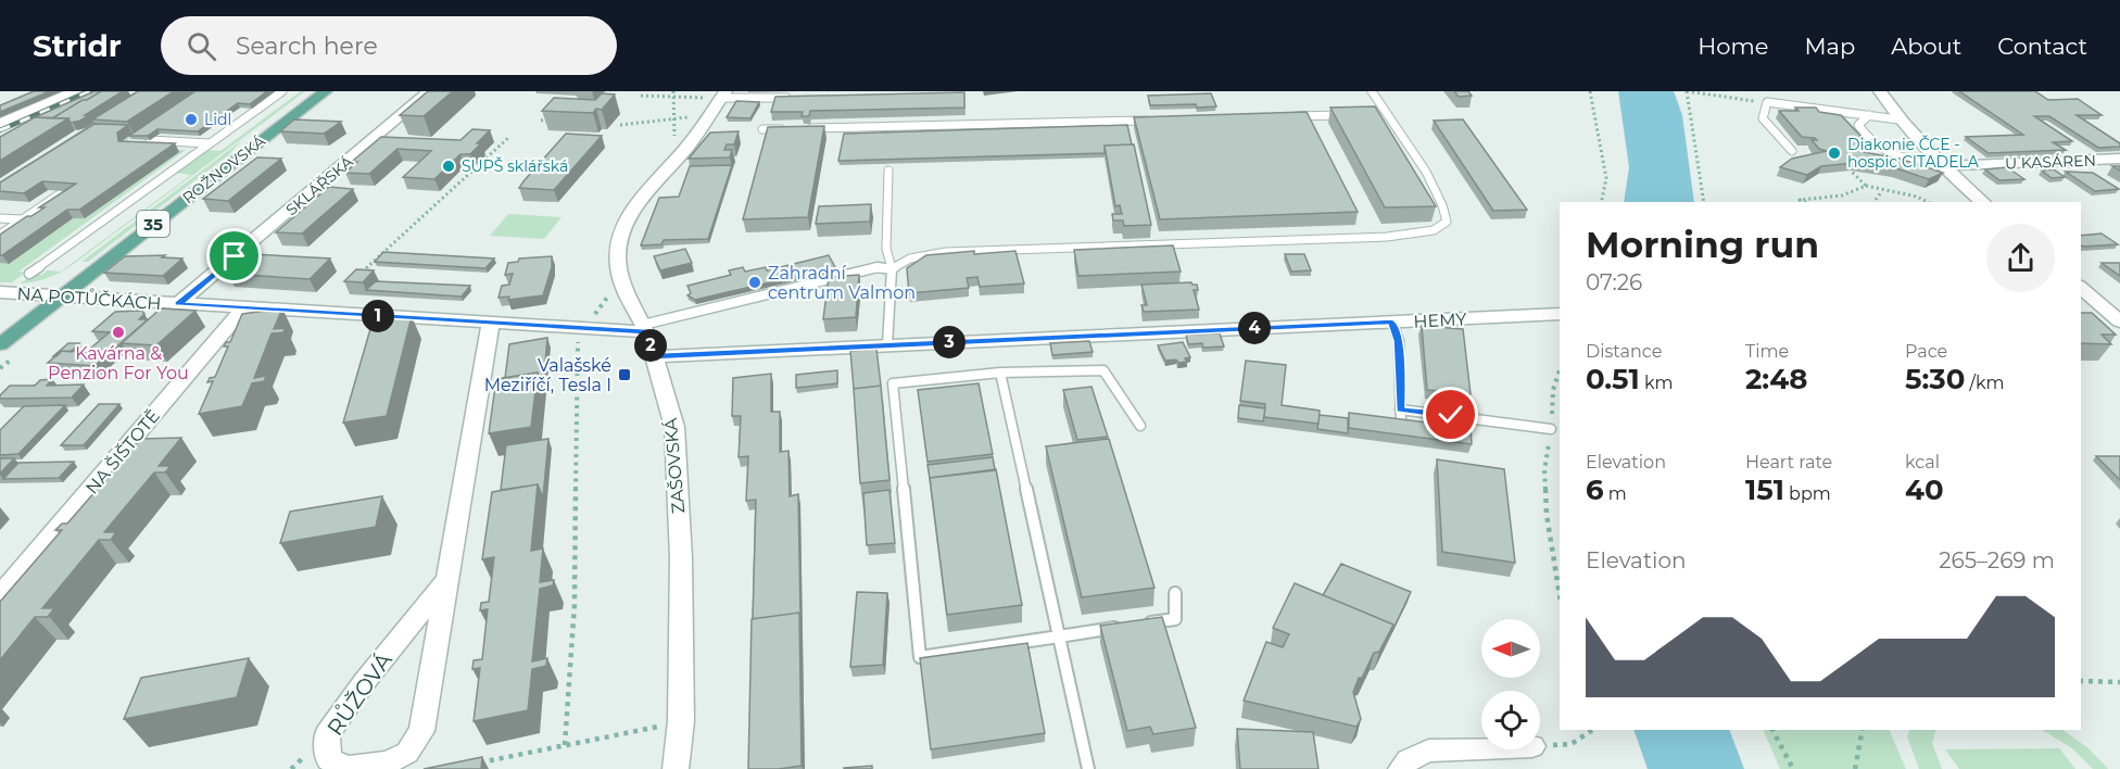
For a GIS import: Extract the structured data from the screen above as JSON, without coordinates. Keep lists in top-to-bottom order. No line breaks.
{"streets":{"main road":["ROŽNOVSKÁ","35"],"street":["U KASÁREN","SKLÁŘSKÁ","NA POTŮČKÁCH","HEMY","NA ŠIŠTOTĚ","ZAŠOVSKÁ","RŮŽOVÁ"]},"crossings":[["ROŽNOVSKÁ","NA POTŮČKÁCH"],["SKLÁŘSKÁ","NA POTŮČKÁCH"],["NA POTŮČKÁCH","NA ŠIŠTOTĚ"],["NA POTŮČKÁCH","ZAŠOVSKÁ"],["NA POTŮČKÁCH","RŮŽOVÁ"],["HEMY","ZAŠOVSKÁ"]],"places":{"other":["Lidl","Diakonie ČCE - hospic CITADELA","SUPŠ sklářská","Zahradní centrum Valmon","Kavárna & Penzion For You"],"transit":["Valašské Meziříčí, Tesla I"]},"north":"left","page":{"header":"Stridr","search":"Search here","nav":["Home","Map","About","Contact"],"heading":["Morning run","07:26"],"pins":["1","4","3","2"],"stats":[["Distance","0.51 km"],["Time","2:48"],["Pace","5:30 /km"],["Elevation","6 m"],["Heart rate","151 bpm"],["kcal","40"]],"chart":["Elevation","265–269 m"]}}
